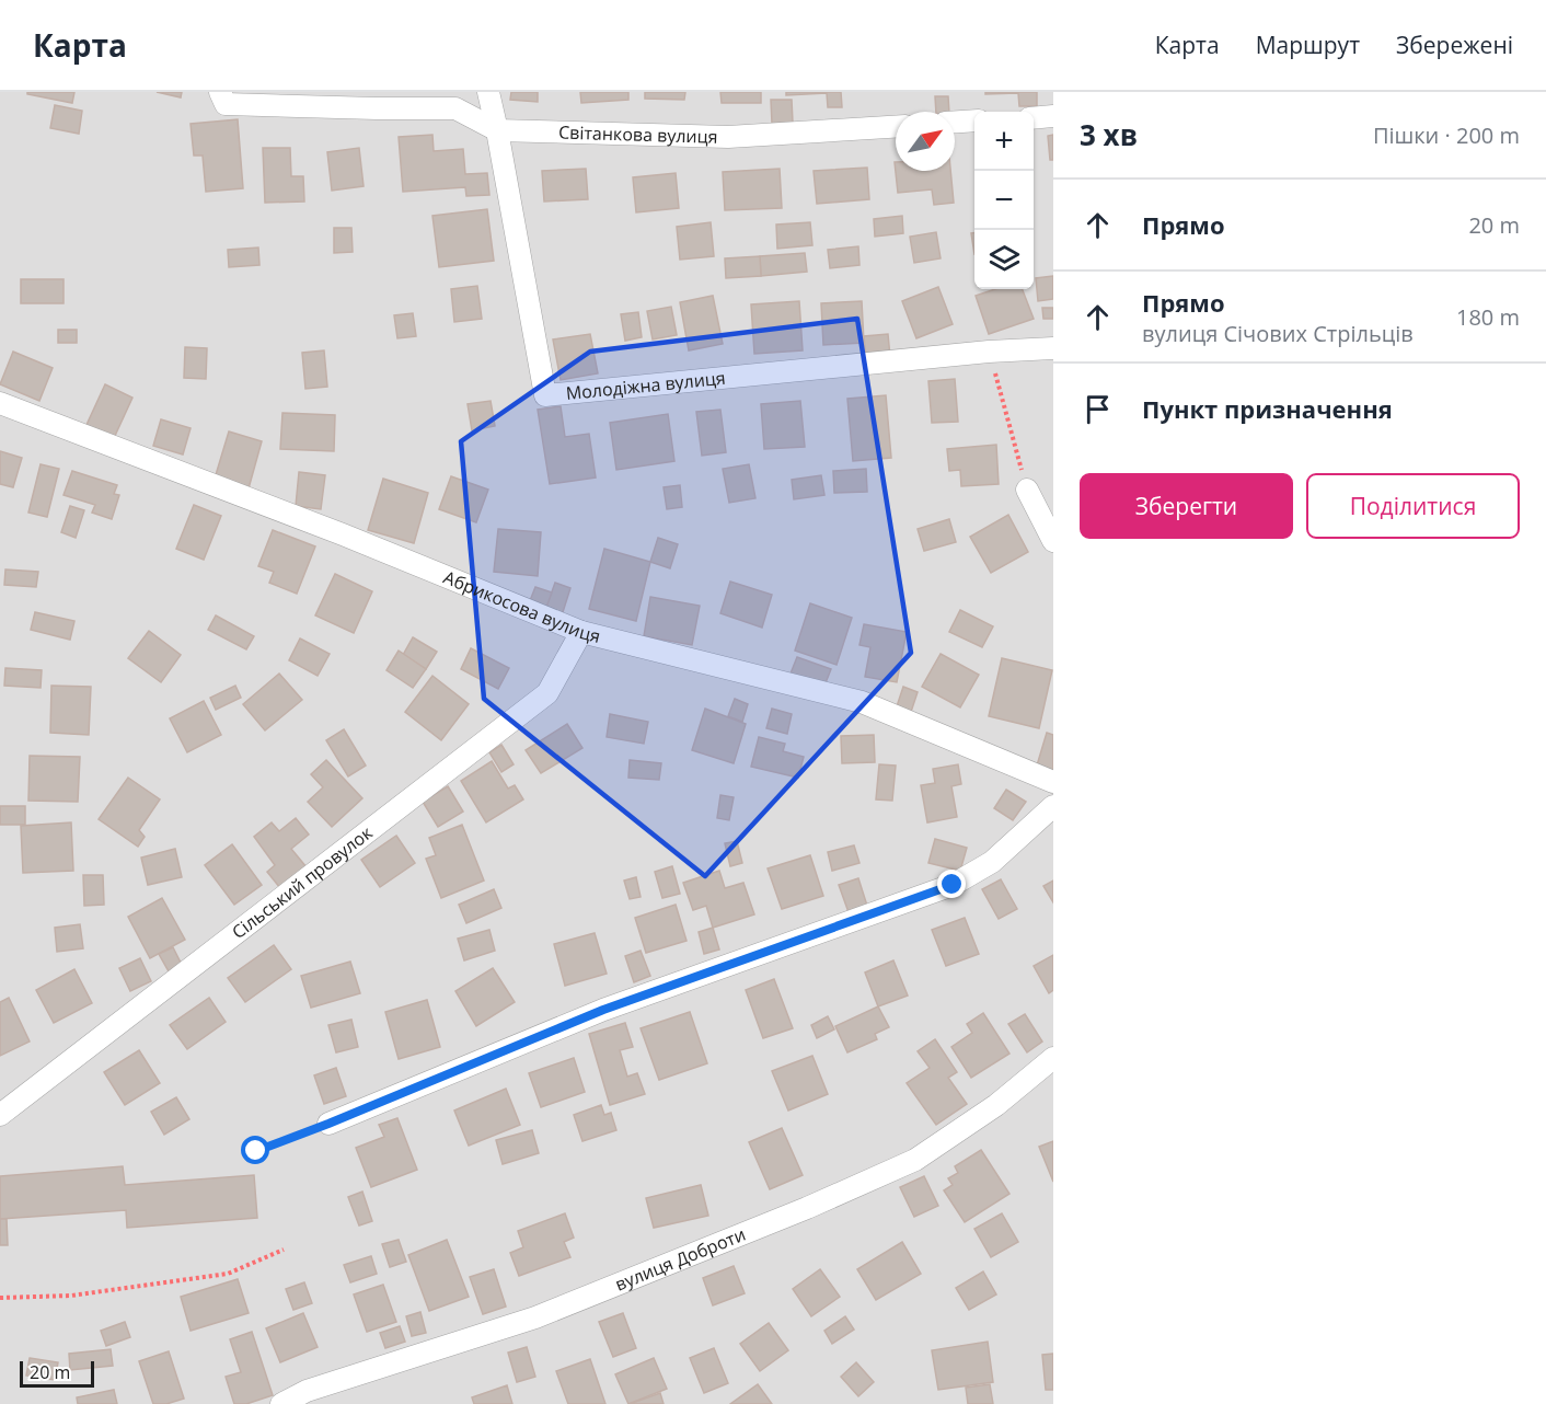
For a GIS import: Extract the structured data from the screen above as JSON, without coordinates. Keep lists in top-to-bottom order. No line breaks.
{"streets":{"street":["Світанкова вулиця","Молодіжна вулиця","Абрикосова вулиця","Сільський провулок","вулиця Доброти"]},"crossings":[["Світанкова вулиця","Молодіжна вулиця"],["Абрикосова вулиця","Сільський провулок"]],"scale_bar":"20 m","north":"top right","page":{"header":"Карта","nav":["Карта","Маршрут","Збережені"],"heading":["3 хв","Пішки · 200 m"],"map_buttons":["+","−"],"list":[["Прямо","20 m"],["Прямо","вулиця Січових Стрільців","180 m"],"Пункт призначення"],"buttons":["Зберегти","Поділитися"],"scale":"20 m"}}
